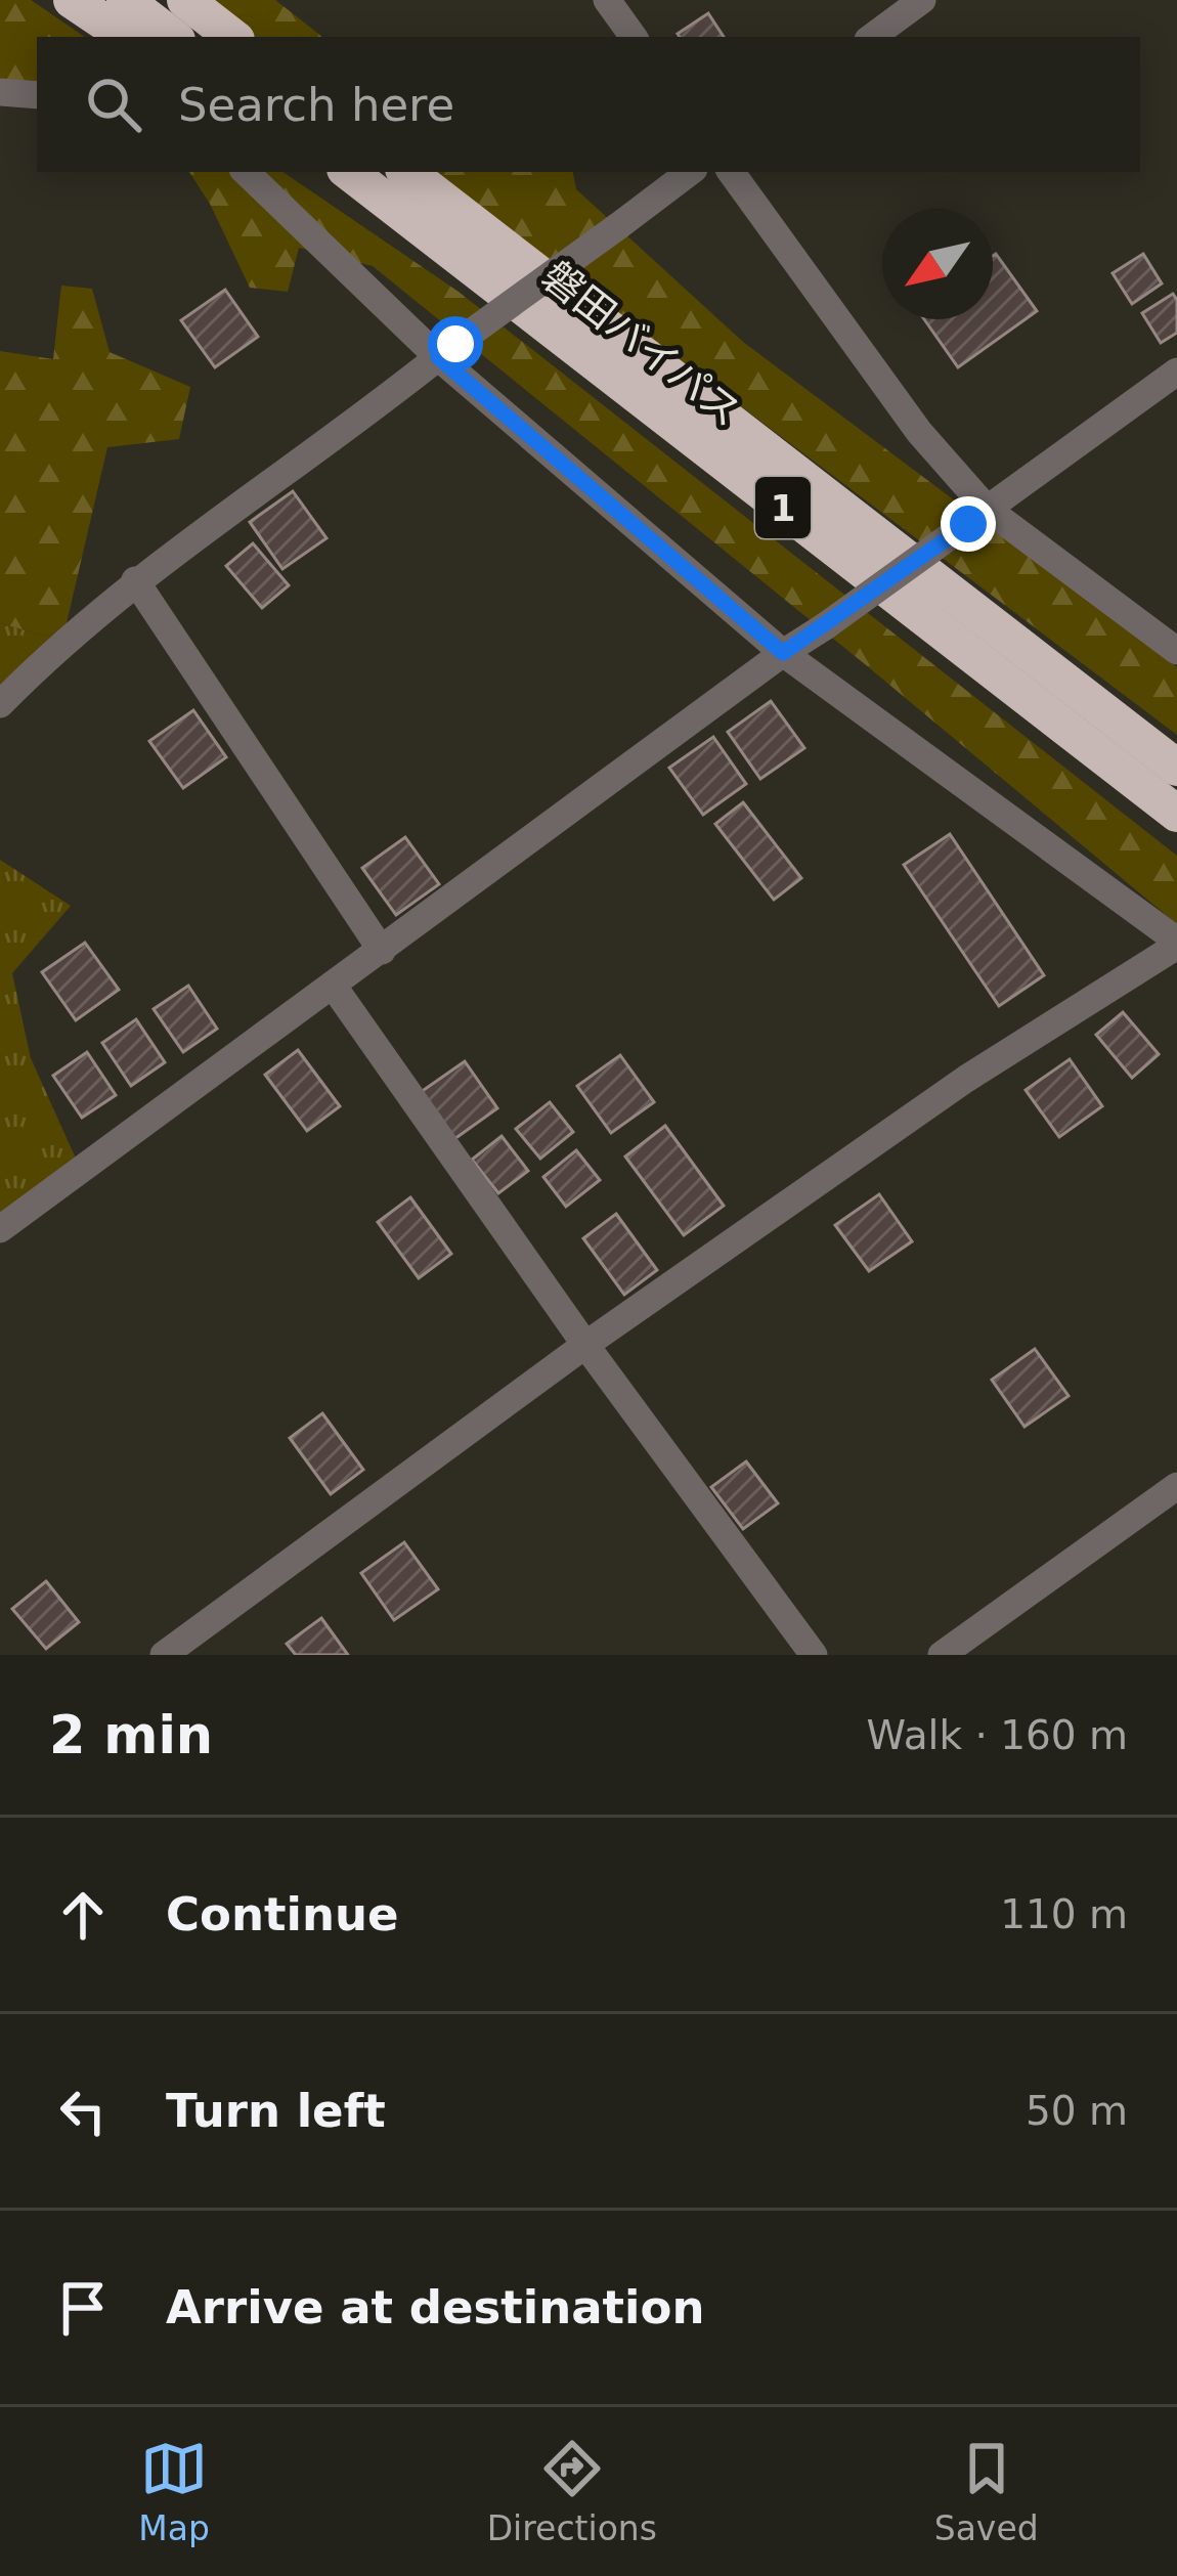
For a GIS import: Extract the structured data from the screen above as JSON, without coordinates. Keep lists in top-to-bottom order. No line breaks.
{"streets":{"highway":["磐田バイパス","1"]},"crossings":[["磐田バイパス","1"]],"north":"bottom left","page":{"search":"Search here","heading":["2 min","Walk · 160 m"],"list":[["Continue","110 m"],["Turn left","50 m"],"Arrive at destination"],"nav":["Map","Directions","Saved"]}}
